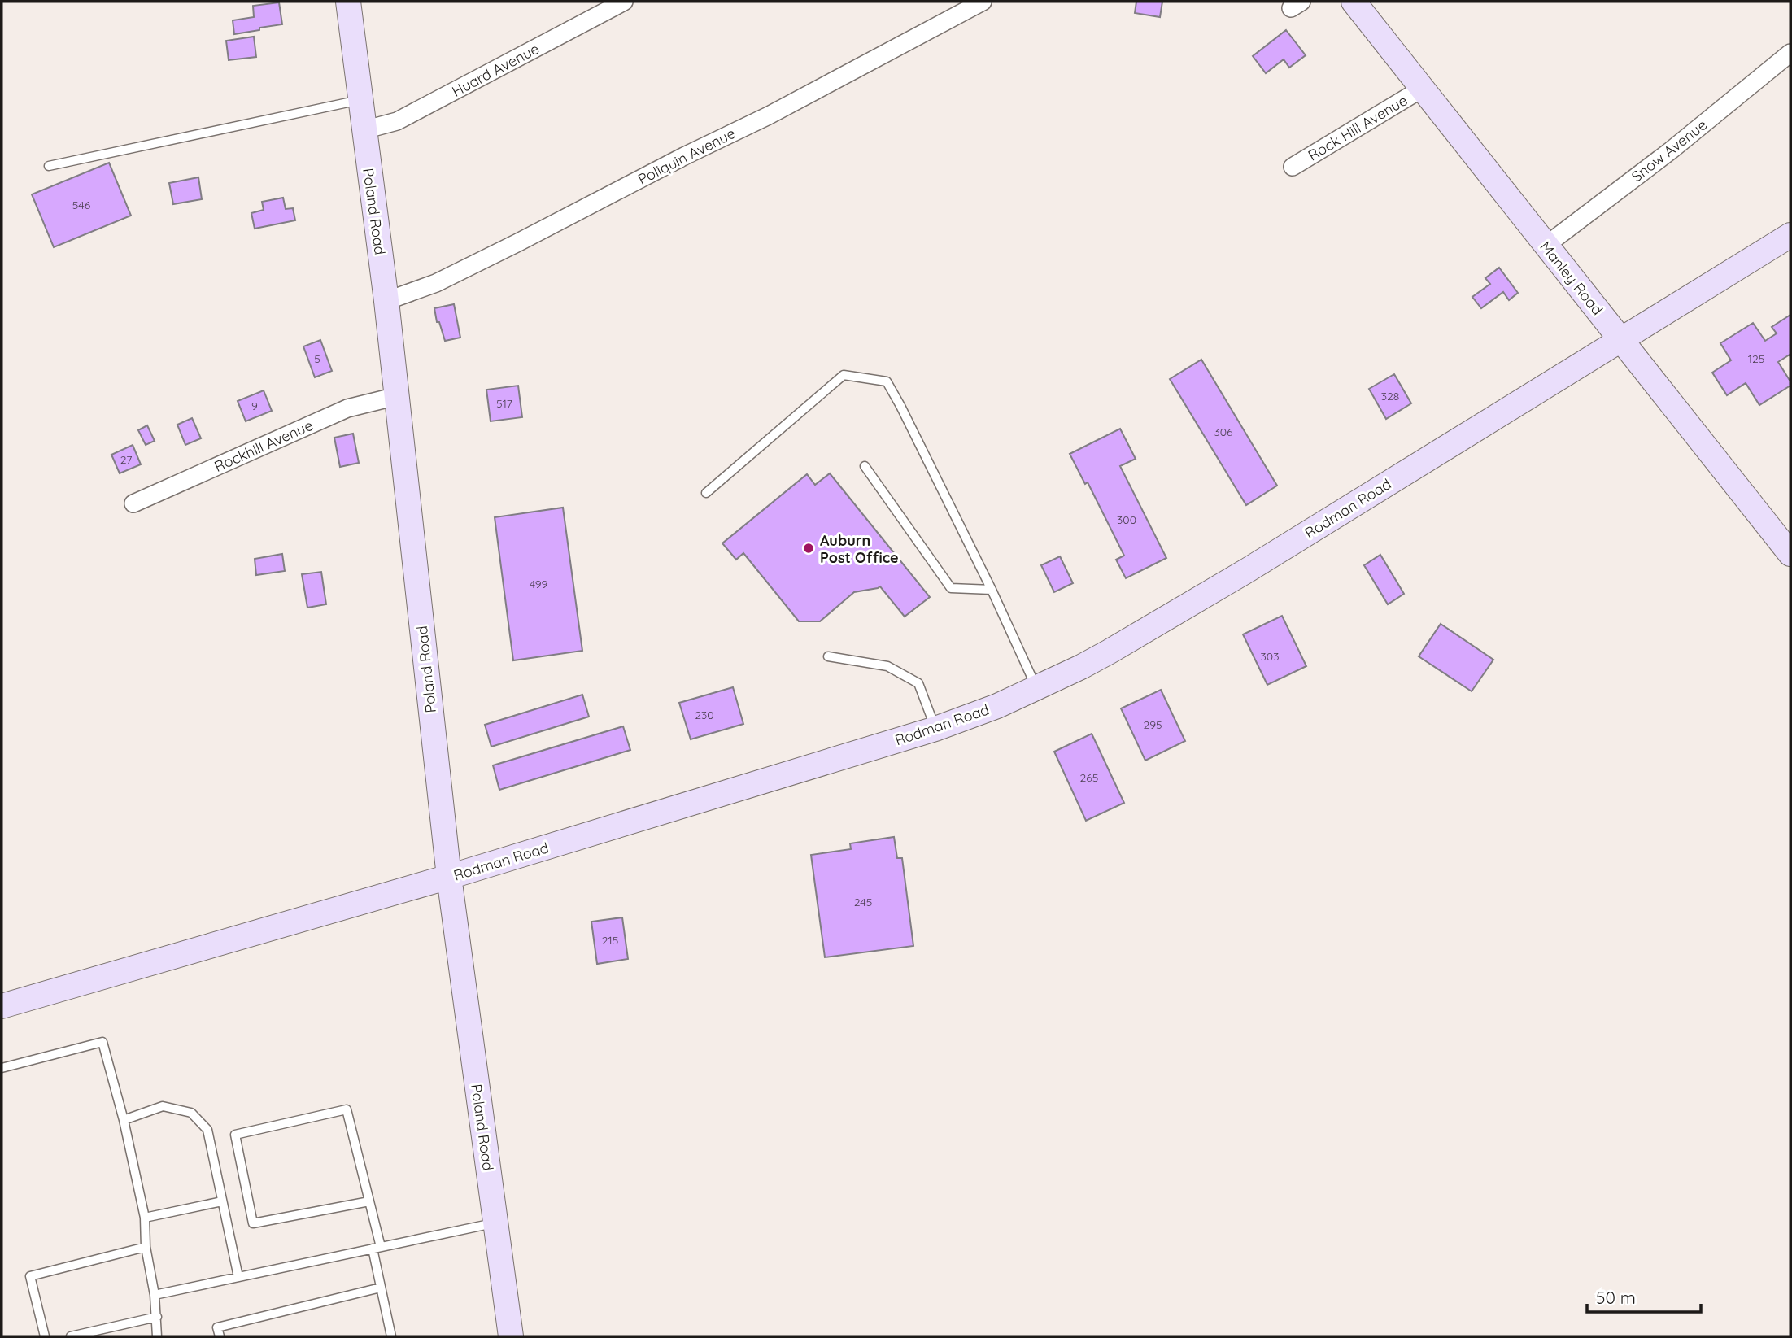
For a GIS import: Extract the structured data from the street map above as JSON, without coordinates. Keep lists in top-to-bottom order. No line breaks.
{"streets":{"street":["Huard Avenue","Rock Hill Avenue","Snow Avenue","Poliquin Avenue","Poland Road","Manley Road","Rockhill Avenue","Rodman Road"]},"crossings":[["Huard Avenue","Poland Road"],["Rock Hill Avenue","Manley Road"],["Snow Avenue","Manley Road"],["Poliquin Avenue","Poland Road"],["Poland Road","Rockhill Avenue"],["Poland Road","Rodman Road"],["Manley Road","Rodman Road"]],"places":["Auburn Post Office"],"house_numbers":["546","5","125","328","517","9","306","27","300","499","303","230","295","265","245","215"],"scale_bar":"50 m"}
